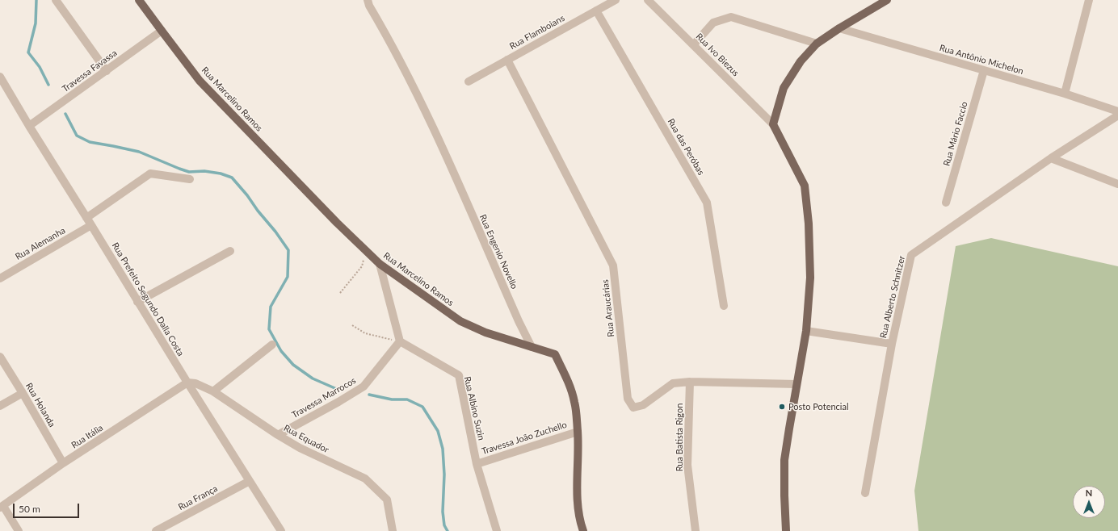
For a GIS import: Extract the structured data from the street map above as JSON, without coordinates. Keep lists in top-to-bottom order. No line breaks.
{"streets":{"main road":["Rua Marcelino Ramos"],"street":["Rua Flamboians","Rua Ivo Biezus","Rua Antônio Michelon","Travessa Favassa","Rua Mário Faccio","Rua das Peróbas","Rua Alemanha","Rua Engenio Novello","Rua Alberto Schnitzer","Rua Prefeito Segundo Dalla Costa","Rua Araucárias","Travessa Marrocos","Rua Holanda","Rua Albino Suzin","Rua Itália","Rua Batista Rigon","Travessa João Zuchello","Rua Equador","Rua França"]},"crossings":[["Rua Flamboians","Rua das Peróbas"],["Rua Flamboians","Rua Araucárias"],["Rua Antônio Michelon","Rua Mário Faccio"],["Travessa Favassa","Rua Marcelino Ramos"],["Travessa Favassa","Rua Prefeito Segundo Dalla Costa"],["Rua Marcelino Ramos","Rua Engenio Novello"],["Rua Marcelino Ramos","Travessa João Zuchello"],["Rua Alemanha","Rua Prefeito Segundo Dalla Costa"],["Rua Prefeito Segundo Dalla Costa","Rua Itália"],["Rua Prefeito Segundo Dalla Costa","Rua Equador"],["Rua Prefeito Segundo Dalla Costa","Rua França"],["Rua Araucárias","Rua Batista Rigon"],["Travessa Marrocos","Rua Albino Suzin"],["Travessa Marrocos","Rua Equador"],["Rua Holanda","Rua Itália"],["Rua Albino Suzin","Travessa João Zuchello"],["Rua Itália","Rua Equador"]],"places":["Posto Potencial"],"scale_bar":"50 m","north":"top"}
